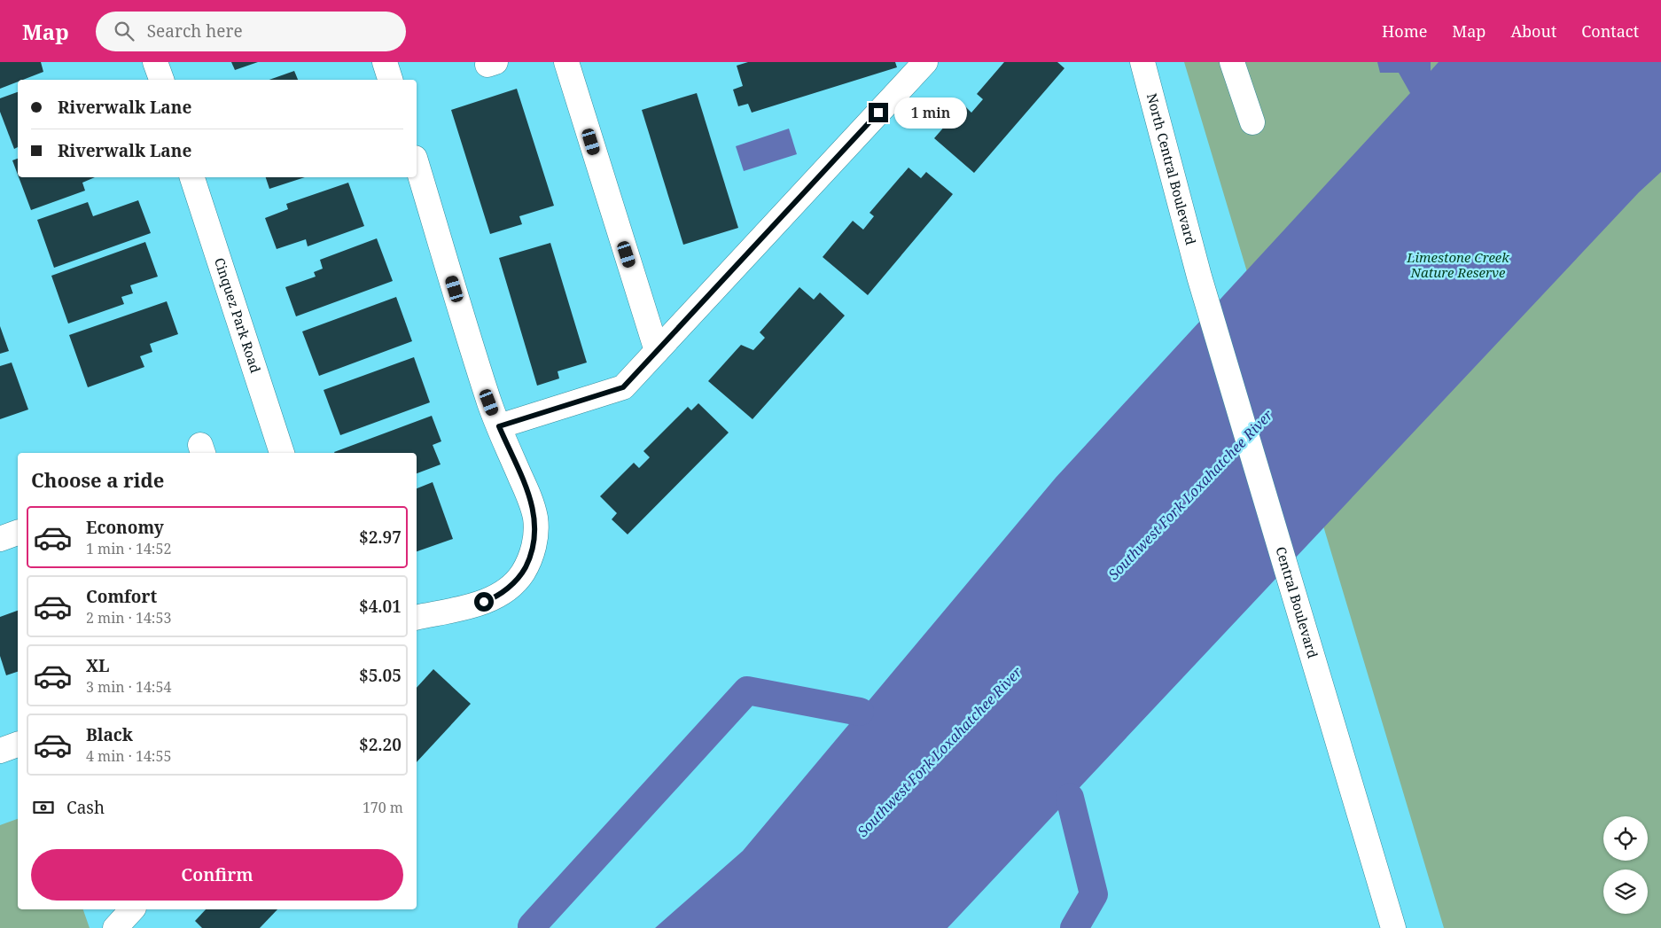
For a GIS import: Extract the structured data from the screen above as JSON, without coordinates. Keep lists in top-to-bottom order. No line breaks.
{"streets":{"street":["North Central Boulevard","Cinquez Park Road","Central Boulevard"]},"crossings":[["North Central Boulevard","Central Boulevard"]],"water":["Southwest Fork Loxahatchee River"],"parks":["Limestone Creek Nature Reserve"],"page":{"header":"Map","search":"Search here","nav":["Home","Map","About","Contact"],"banner":["Riverwalk Lane","Riverwalk Lane"],"bubble":"1 min","heading":"Choose a ride","list":[{"name":"Economy","note":"1 min · 14:52","value":"$2.97"},{"name":"Comfort","note":"2 min · 14:53","value":"$4.01"},{"name":"XL","note":"3 min · 14:54","value":"$5.05"},{"name":"Black","note":"4 min · 14:55","value":"$2.20"}],"pay":["Cash","170 m"],"buttons":"Confirm"}}
